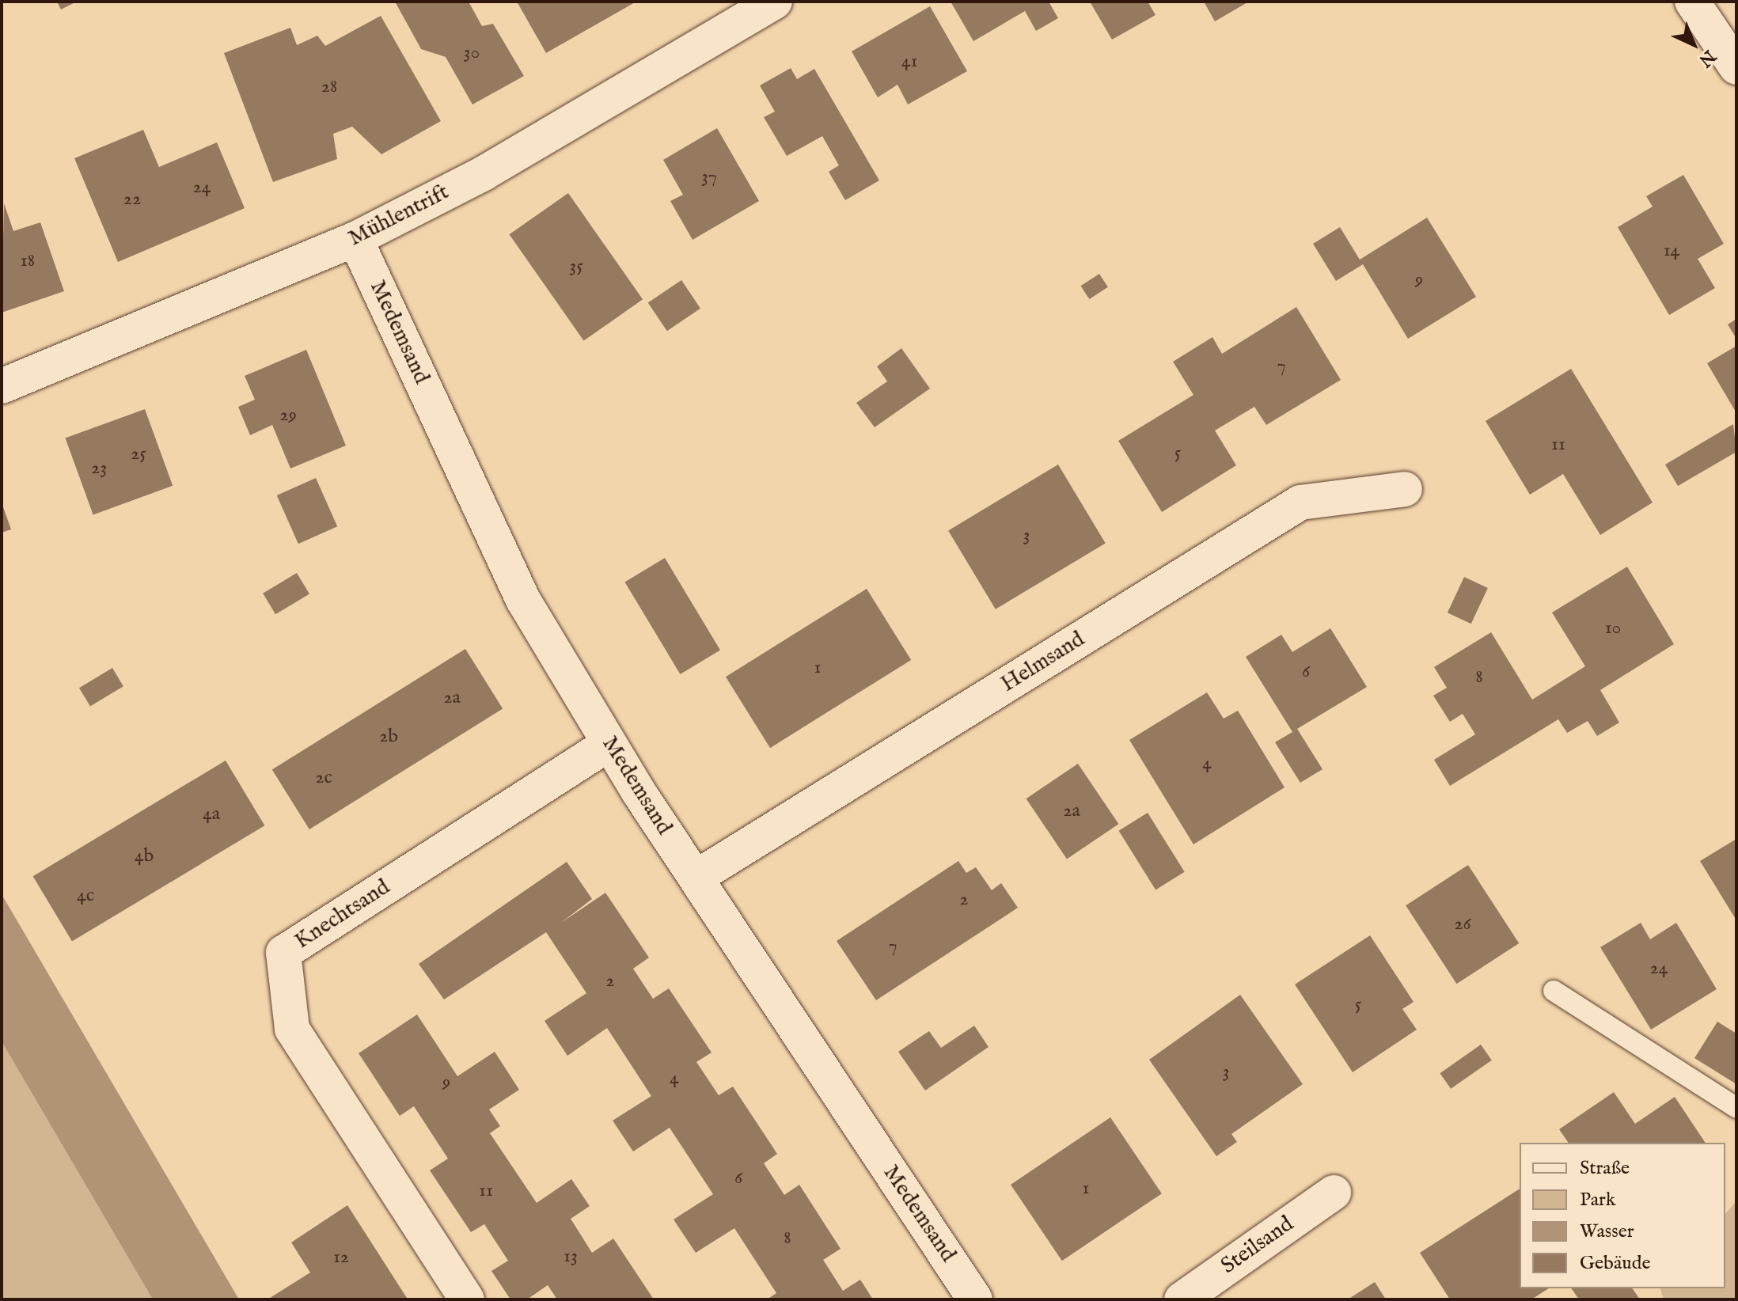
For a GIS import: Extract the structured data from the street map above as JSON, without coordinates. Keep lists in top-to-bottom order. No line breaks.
{"streets":{"street":["Mühlentrift","Medemsand","Helmsand","Knechtsand","Steilsand"]},"crossings":[["Mühlentrift","Medemsand"],["Medemsand","Helmsand"],["Medemsand","Knechtsand"]],"house_numbers":["30","41","28","37","24","22","14","18","35","9","7","29","11","5","25","23","3","10","1","6","8","2a","2b","4","2c","2a","4a","4b","4c","2","26","7","24","2","5","3","4","9","6","1","11","8","13","12"],"legend":["Straße","Park","Wasser","Gebäude"],"north":"bottom right"}
